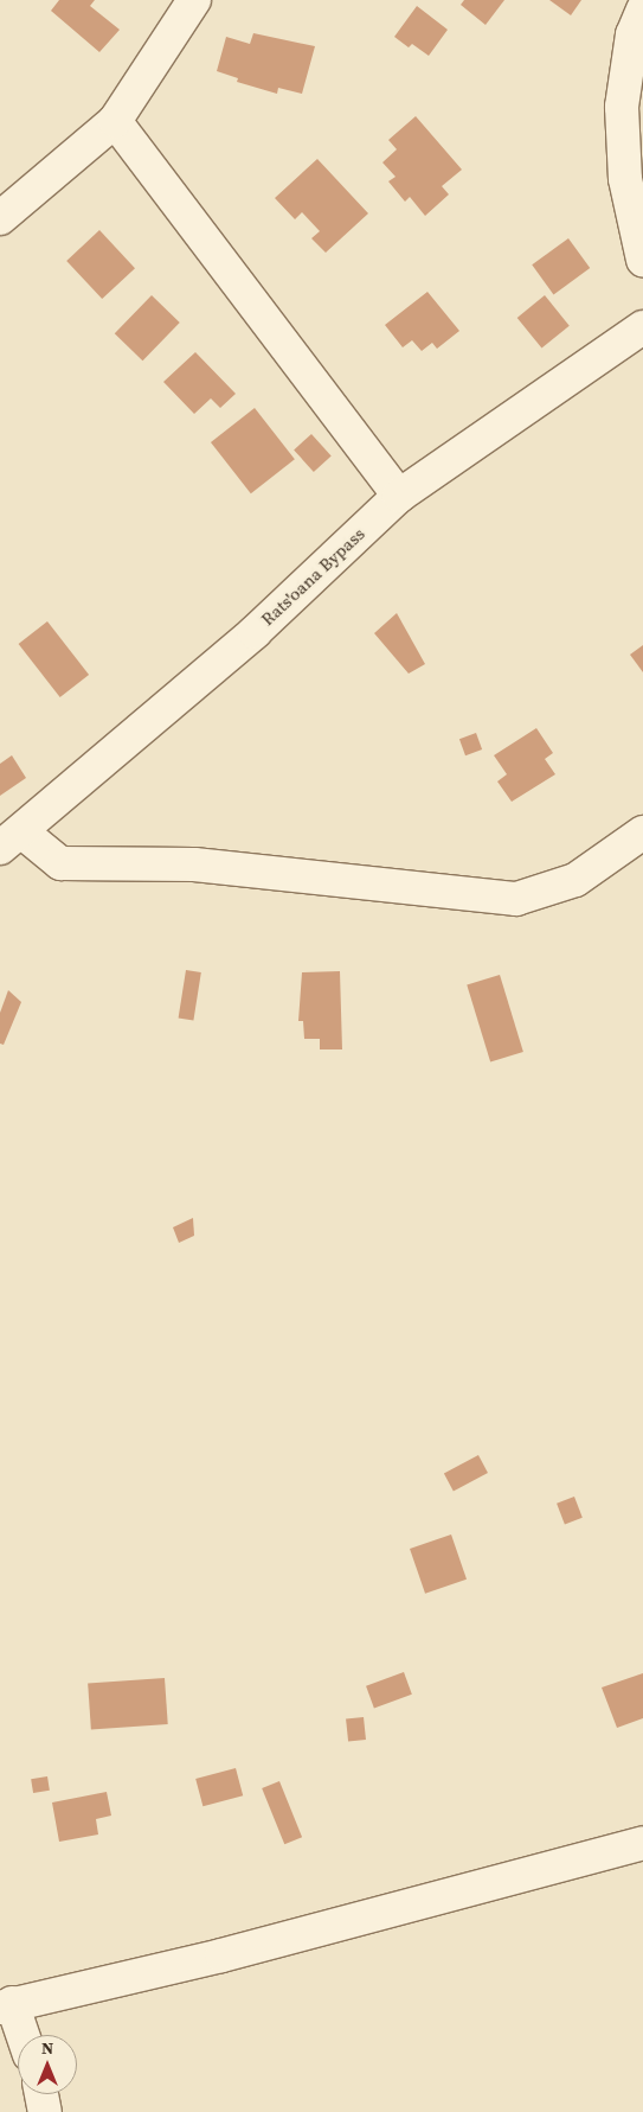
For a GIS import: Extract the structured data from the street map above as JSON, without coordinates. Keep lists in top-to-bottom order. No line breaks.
{"streets":{"street":["Rats'oana Bypass"]},"north":"top"}
